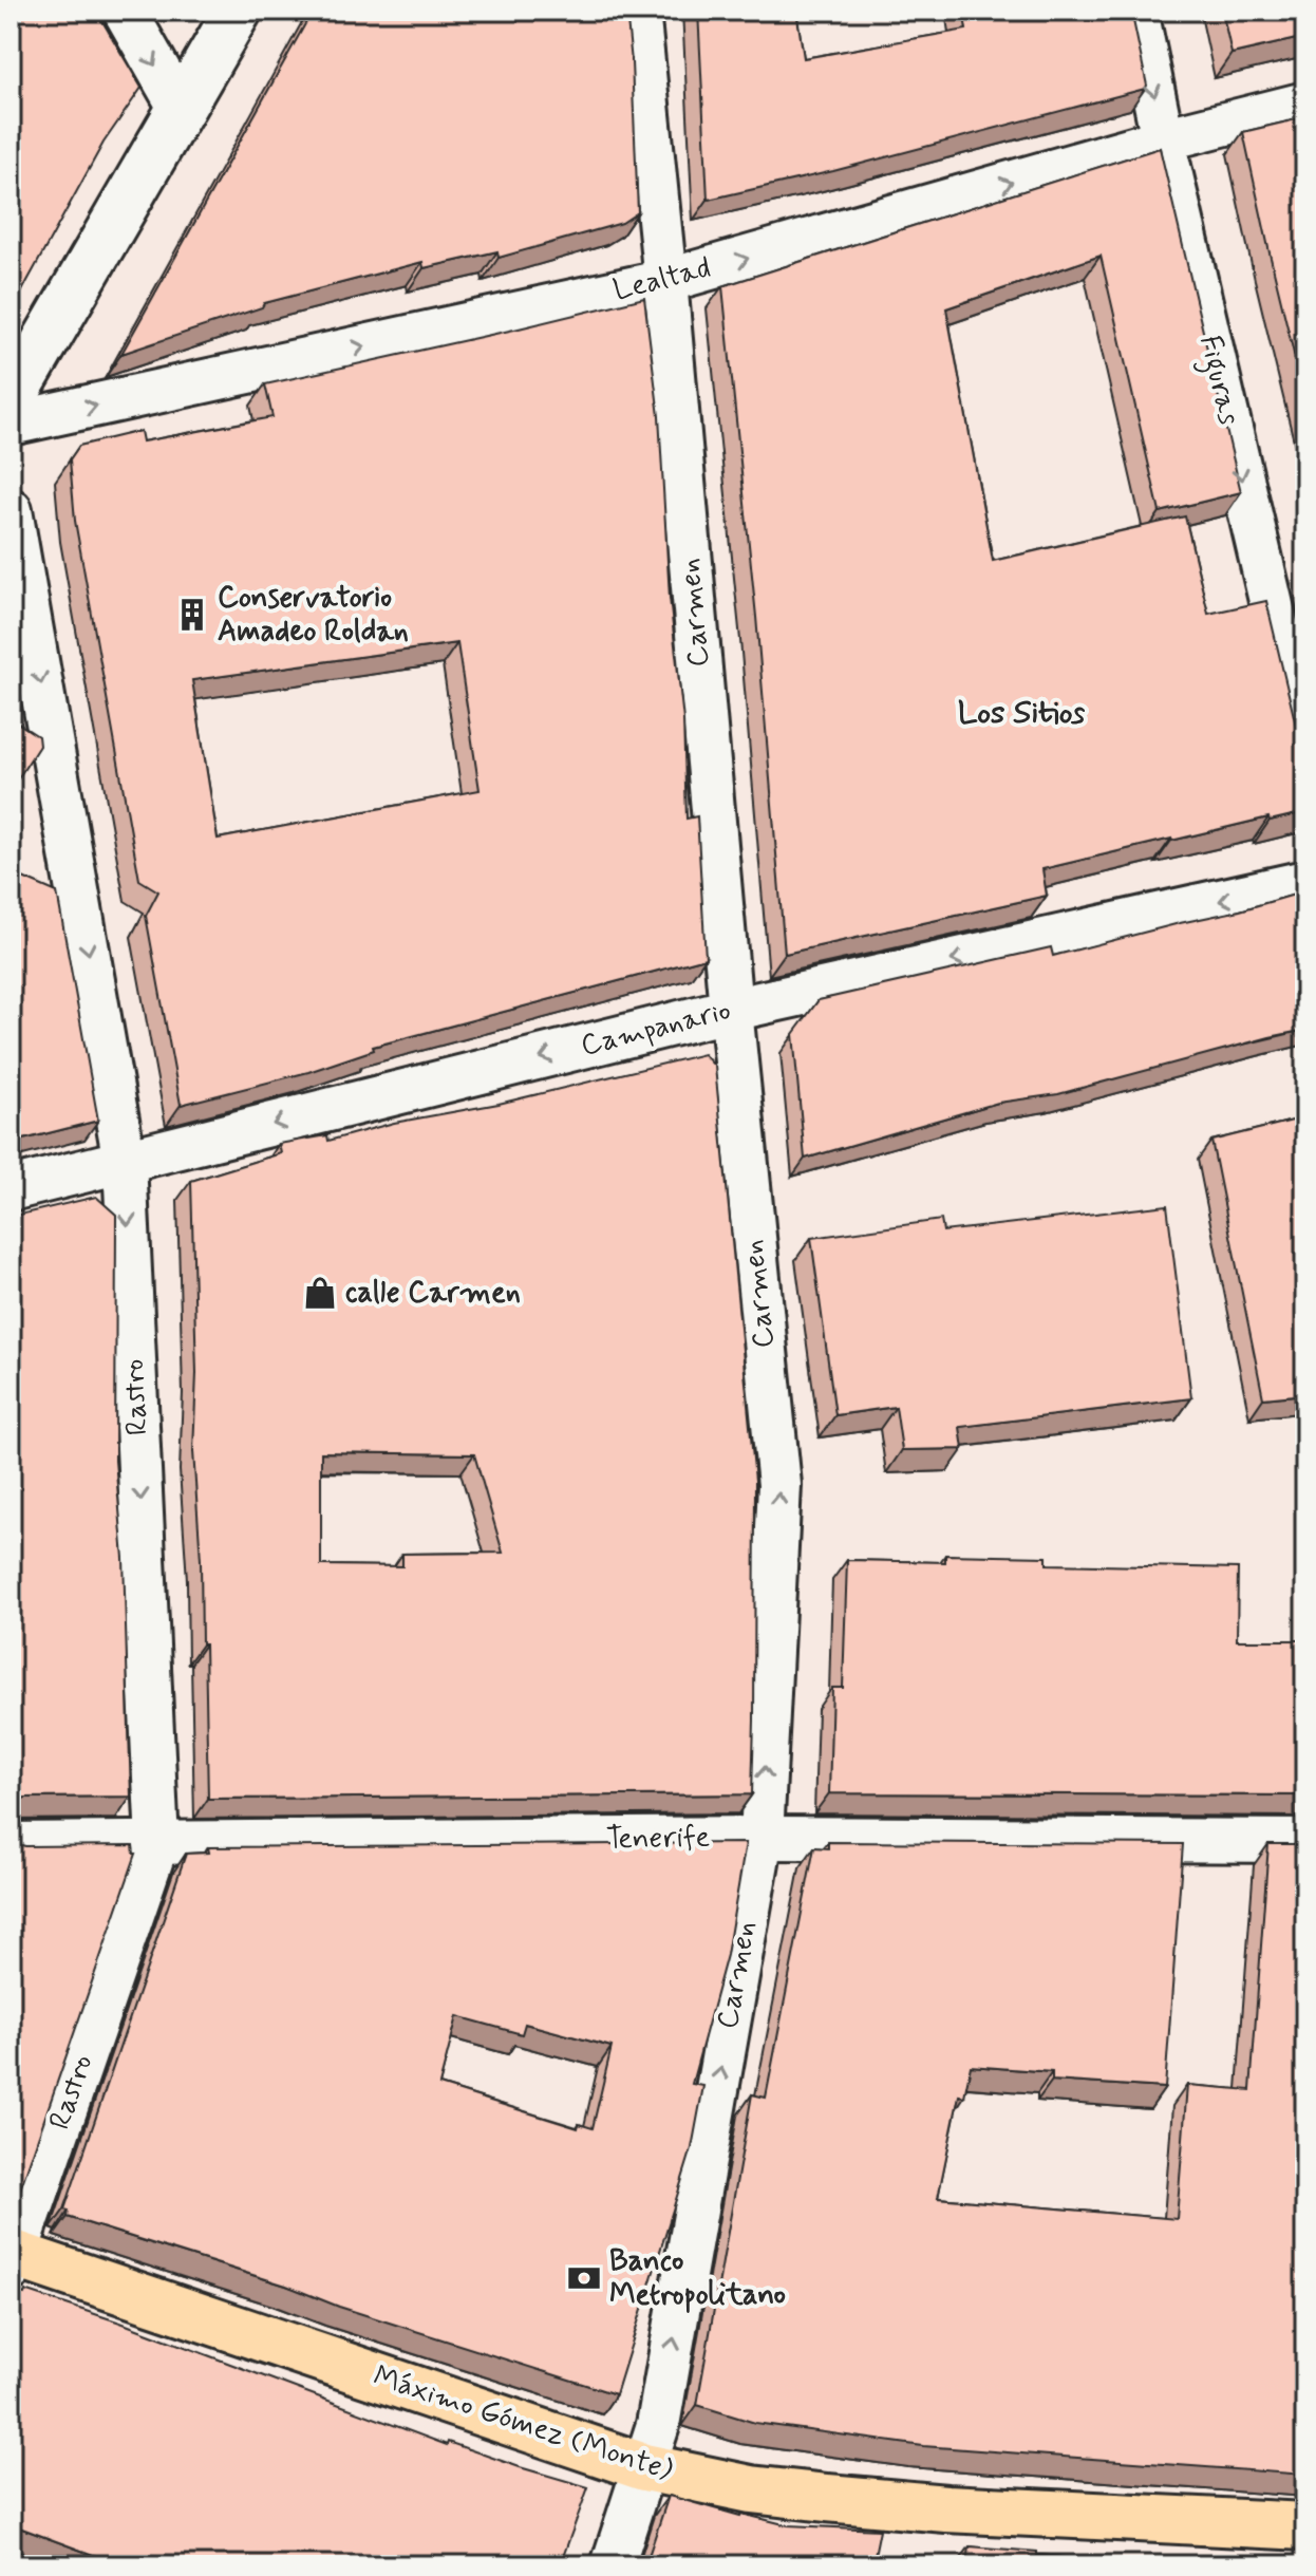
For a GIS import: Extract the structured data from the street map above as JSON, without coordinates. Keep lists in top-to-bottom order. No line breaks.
{"streets":{"main road":["Máximo Gómez (Monte)"],"street":["Lealtad","Figuras","Carmen","Campanario","Rastro","Tenerife"]},"crossings":[["Lealtad","Figuras"],["Lealtad","Carmen"],["Carmen","Campanario"],["Carmen","Tenerife"],["Carmen","Máximo Gómez (Monte)"],["Campanario","Rastro"],["Rastro","Tenerife"],["Rastro","Máximo Gómez (Monte)"]],"one_way":["Lealtad","Figuras","Carmen","Campanario","Rastro"],"districts":["Los Sitios"],"places":{"building":["Conservatorio Amadeo Roldan"],"shop":["calle Carmen"],"bank":["Banco Metropolitano"]}}
